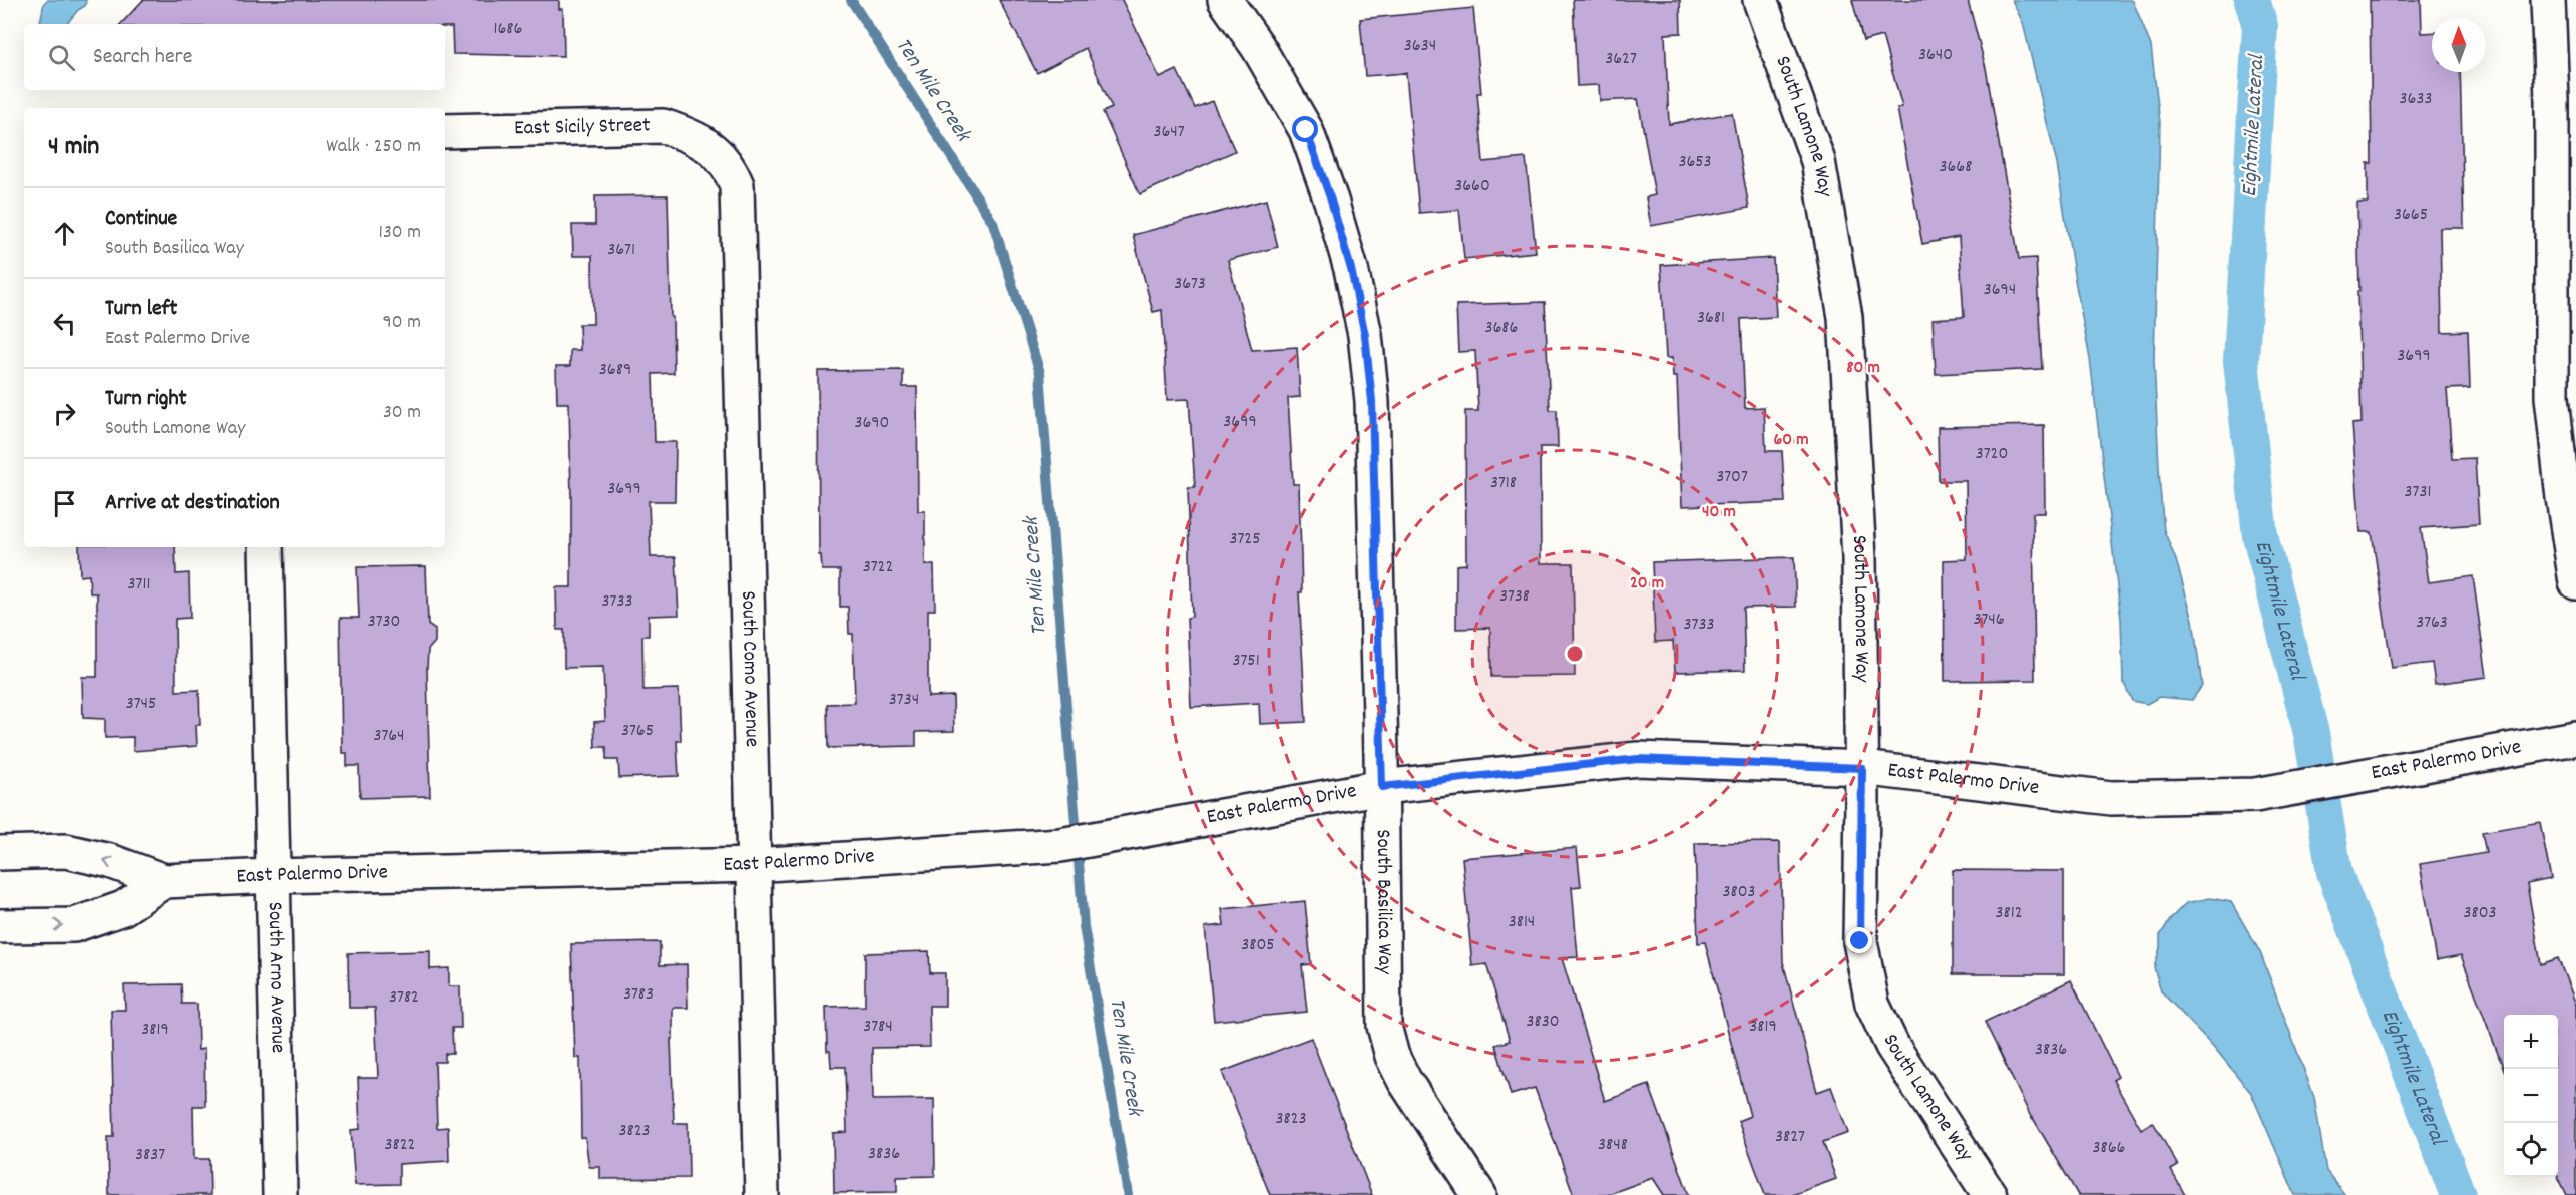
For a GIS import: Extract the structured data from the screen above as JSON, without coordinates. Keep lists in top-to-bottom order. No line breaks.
{"streets":{"street":["East Sicily Street","South Lamone Way","South Como Avenue","East Palermo Drive","South Basilica Way","South Arno Avenue"]},"crossings":[["East Sicily Street","South Como Avenue"],["South Lamone Way","East Palermo Drive"],["South Como Avenue","East Palermo Drive"],["East Palermo Drive","South Basilica Way"],["East Palermo Drive","South Arno Avenue"]],"water":["Ten Mile Creek","Eightmile Lateral"],"house_numbers":["1686","3634","3640","3627","3633","3647","3653","3668","3660","3665","3671","3673","3694","3681","3686","3699","3689","3699","3690","3720","3707","3718","3699","3731","3725","3722","3711","3738","3733","3746","3730","3763","3733","3751","3734","3745","3765","3764","3803","3812","3803","3814","3805","3783","3782","3830","3784","3819","3819","3836","3823","3823","3827","3822","3848","3866","3836","3837"],"north":"top","page":{"search":"Search here","heading":["4 min","Walk · 250 m"],"list":[["Continue","South Basilica Way","130 m"],["Turn left","East Palermo Drive","90 m"],["Turn right","South Lamone Way","30 m"],"Arrive at destination"],"map_buttons":["+","−"]},"rings":["80 m","60 m","40 m","20 m"]}
